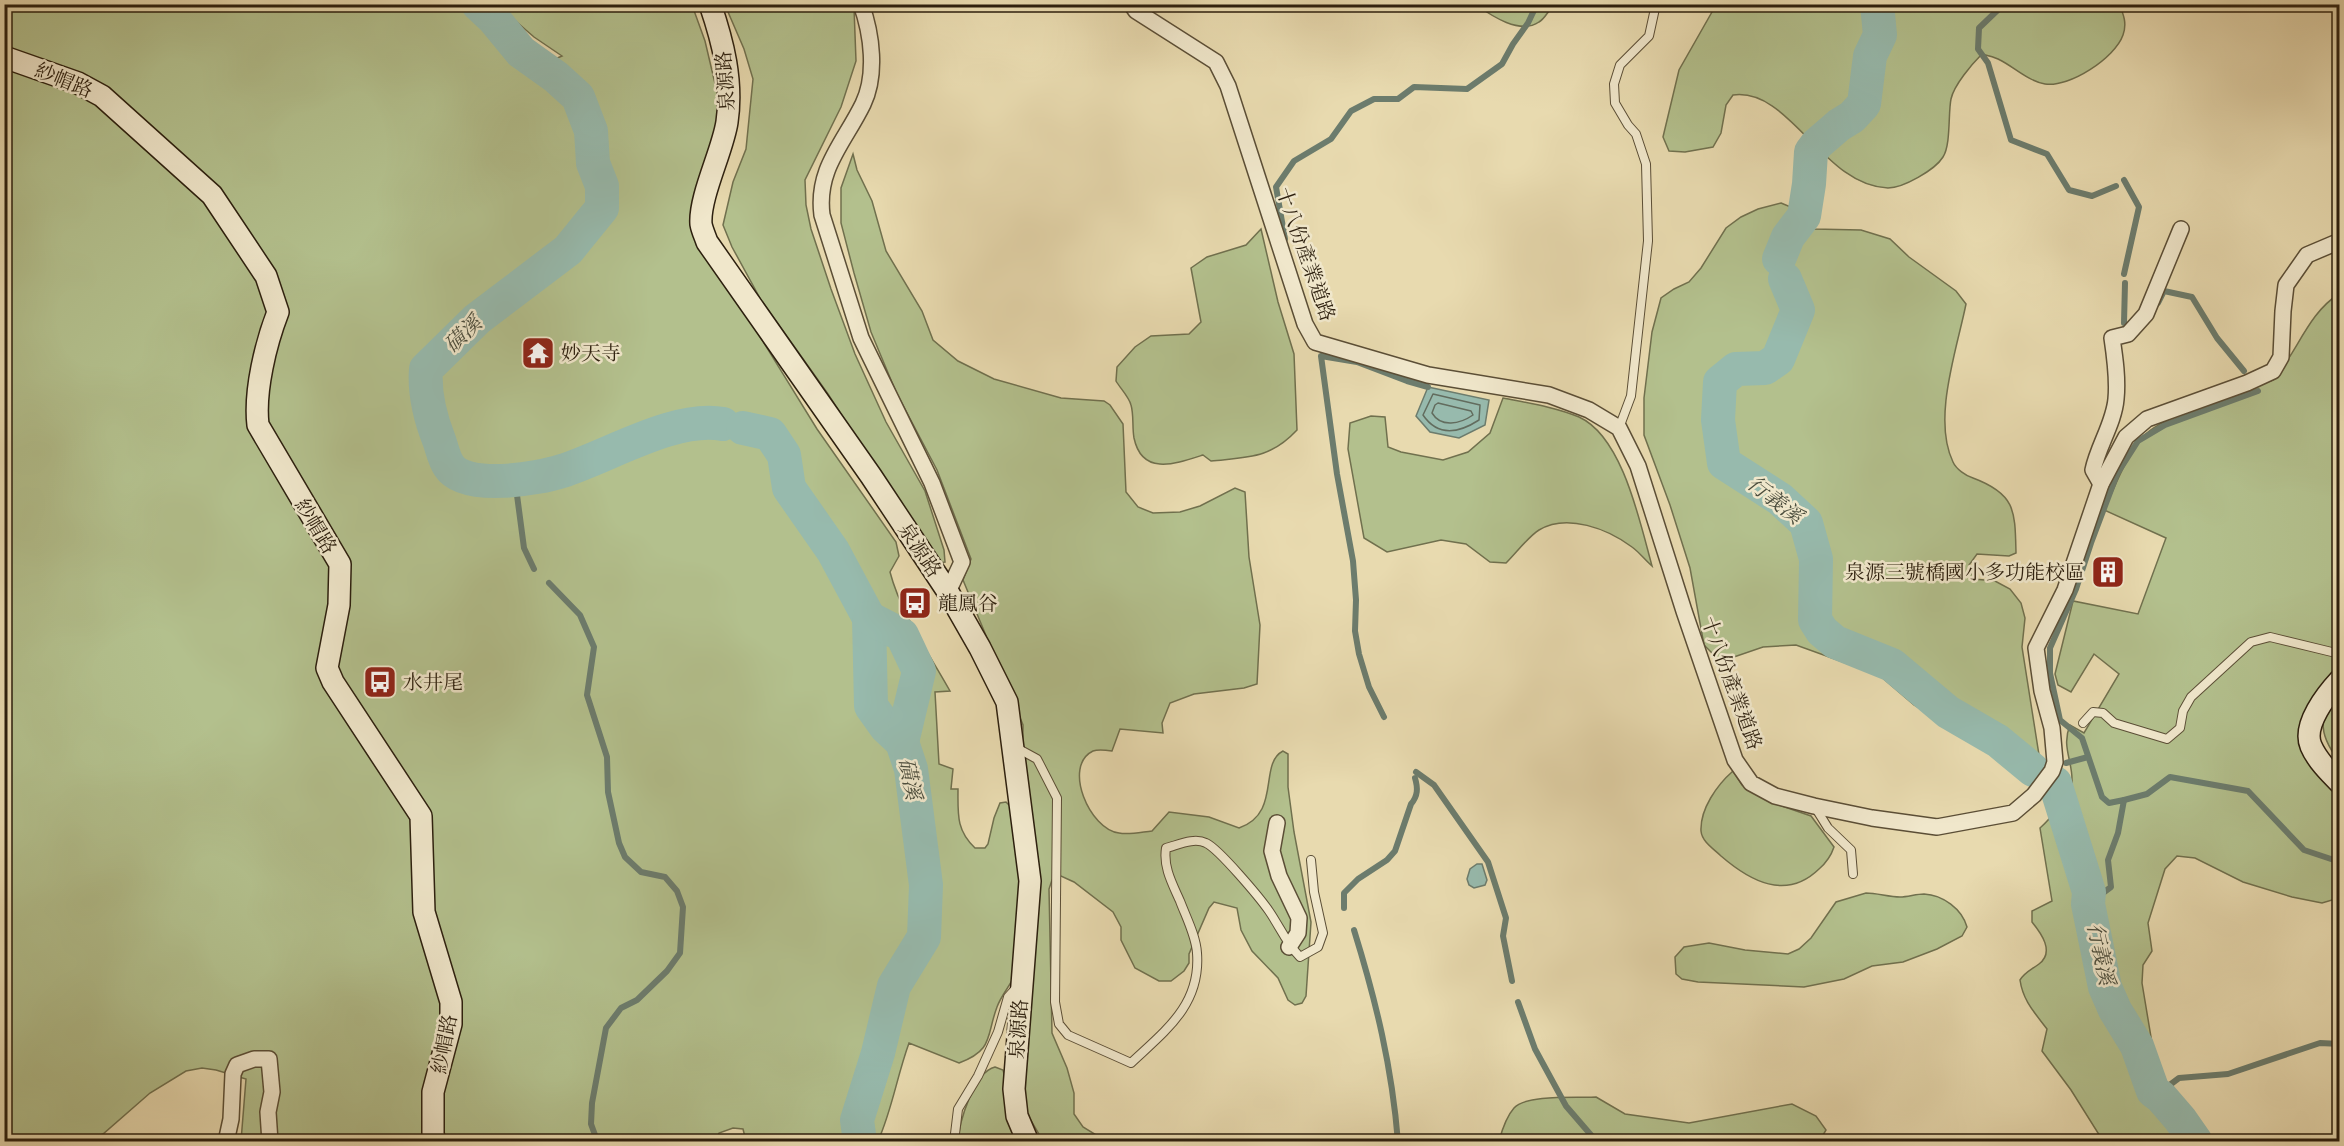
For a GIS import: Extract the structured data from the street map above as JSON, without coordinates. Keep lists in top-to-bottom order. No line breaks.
{"streets":{"street":["紗帽路","泉源路","十八份產業道路"]},"water":["磺溪","行義溪"],"places":{"temple":["妙天寺"],"building":["泉源三號橋國小多功能校區"],"bus stop":["龍鳳谷","水井尾"]}}
